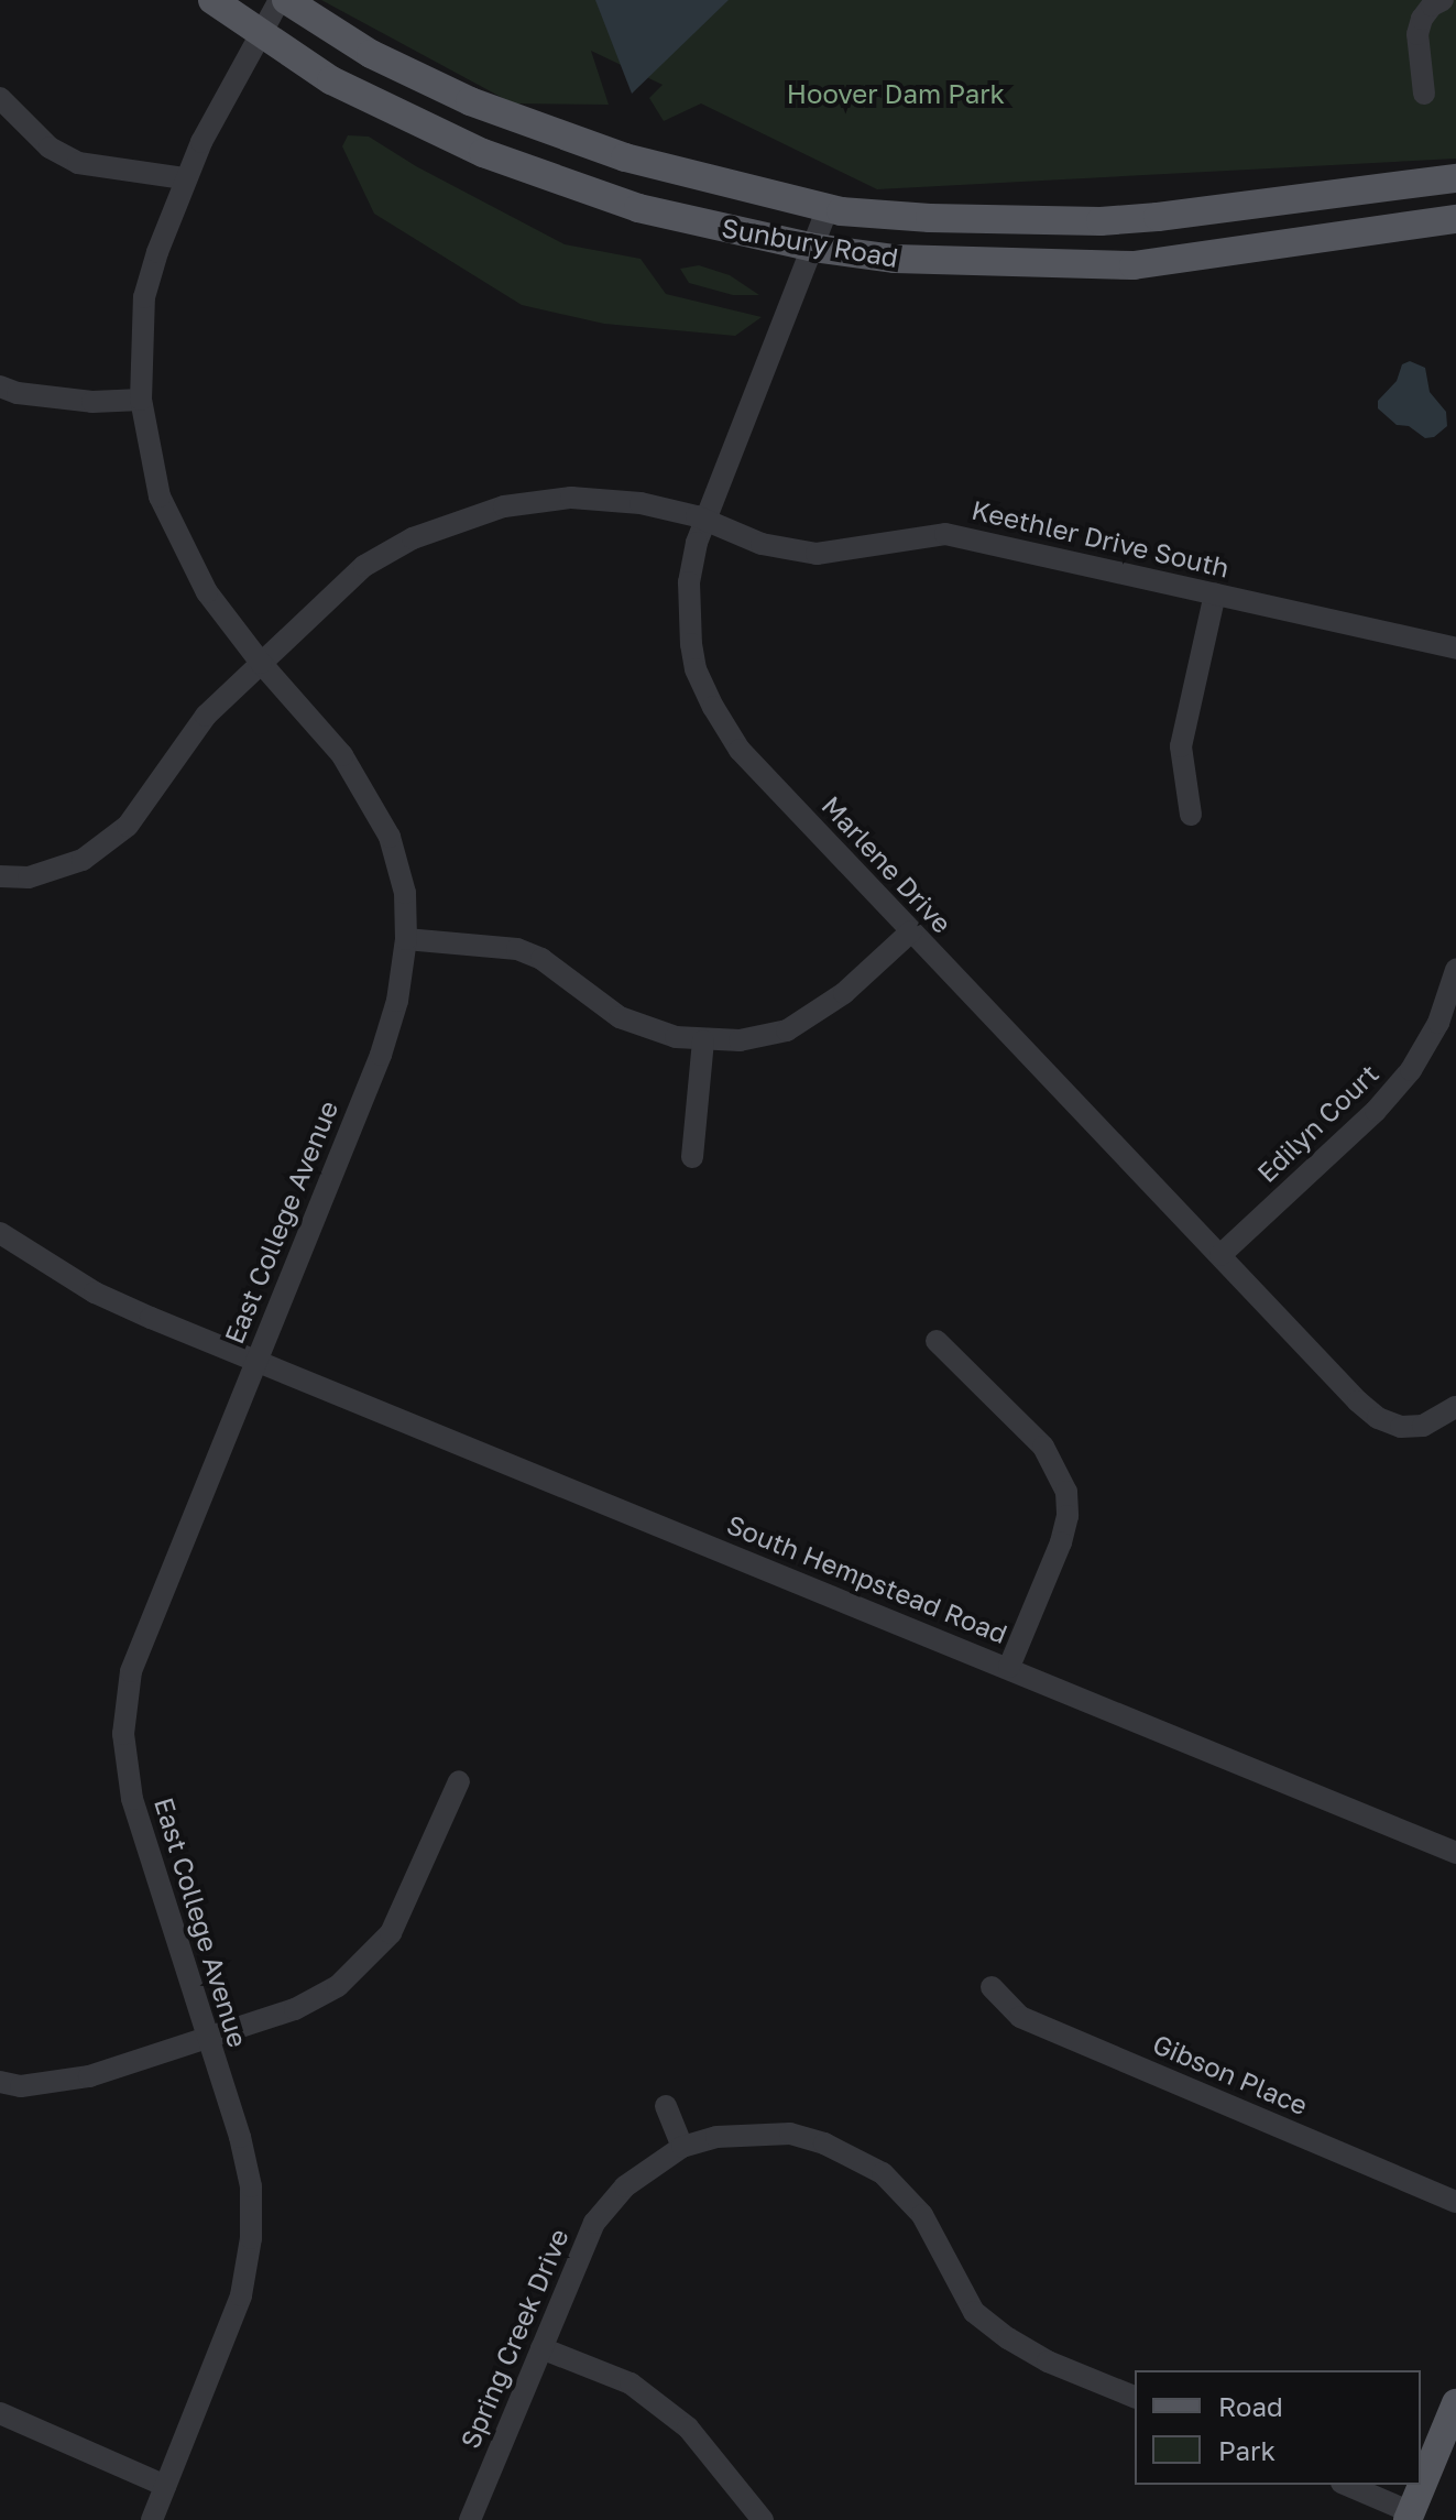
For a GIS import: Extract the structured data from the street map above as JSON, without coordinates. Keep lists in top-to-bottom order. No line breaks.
{"streets":{"main road":["Sunbury Road"],"street":["Keethler Drive South","Marlene Drive","Edilyn Court","East College Avenue","South Hempstead Road","Gibson Place","Spring Creek Drive"]},"crossings":[["Sunbury Road","Marlene Drive"],["Sunbury Road","East College Avenue"],["Keethler Drive South","Marlene Drive"],["Keethler Drive South","East College Avenue"],["Marlene Drive","Edilyn Court"],["East College Avenue","South Hempstead Road"]],"parks":["Hoover Dam Park"],"legend":["Road","Park"]}
